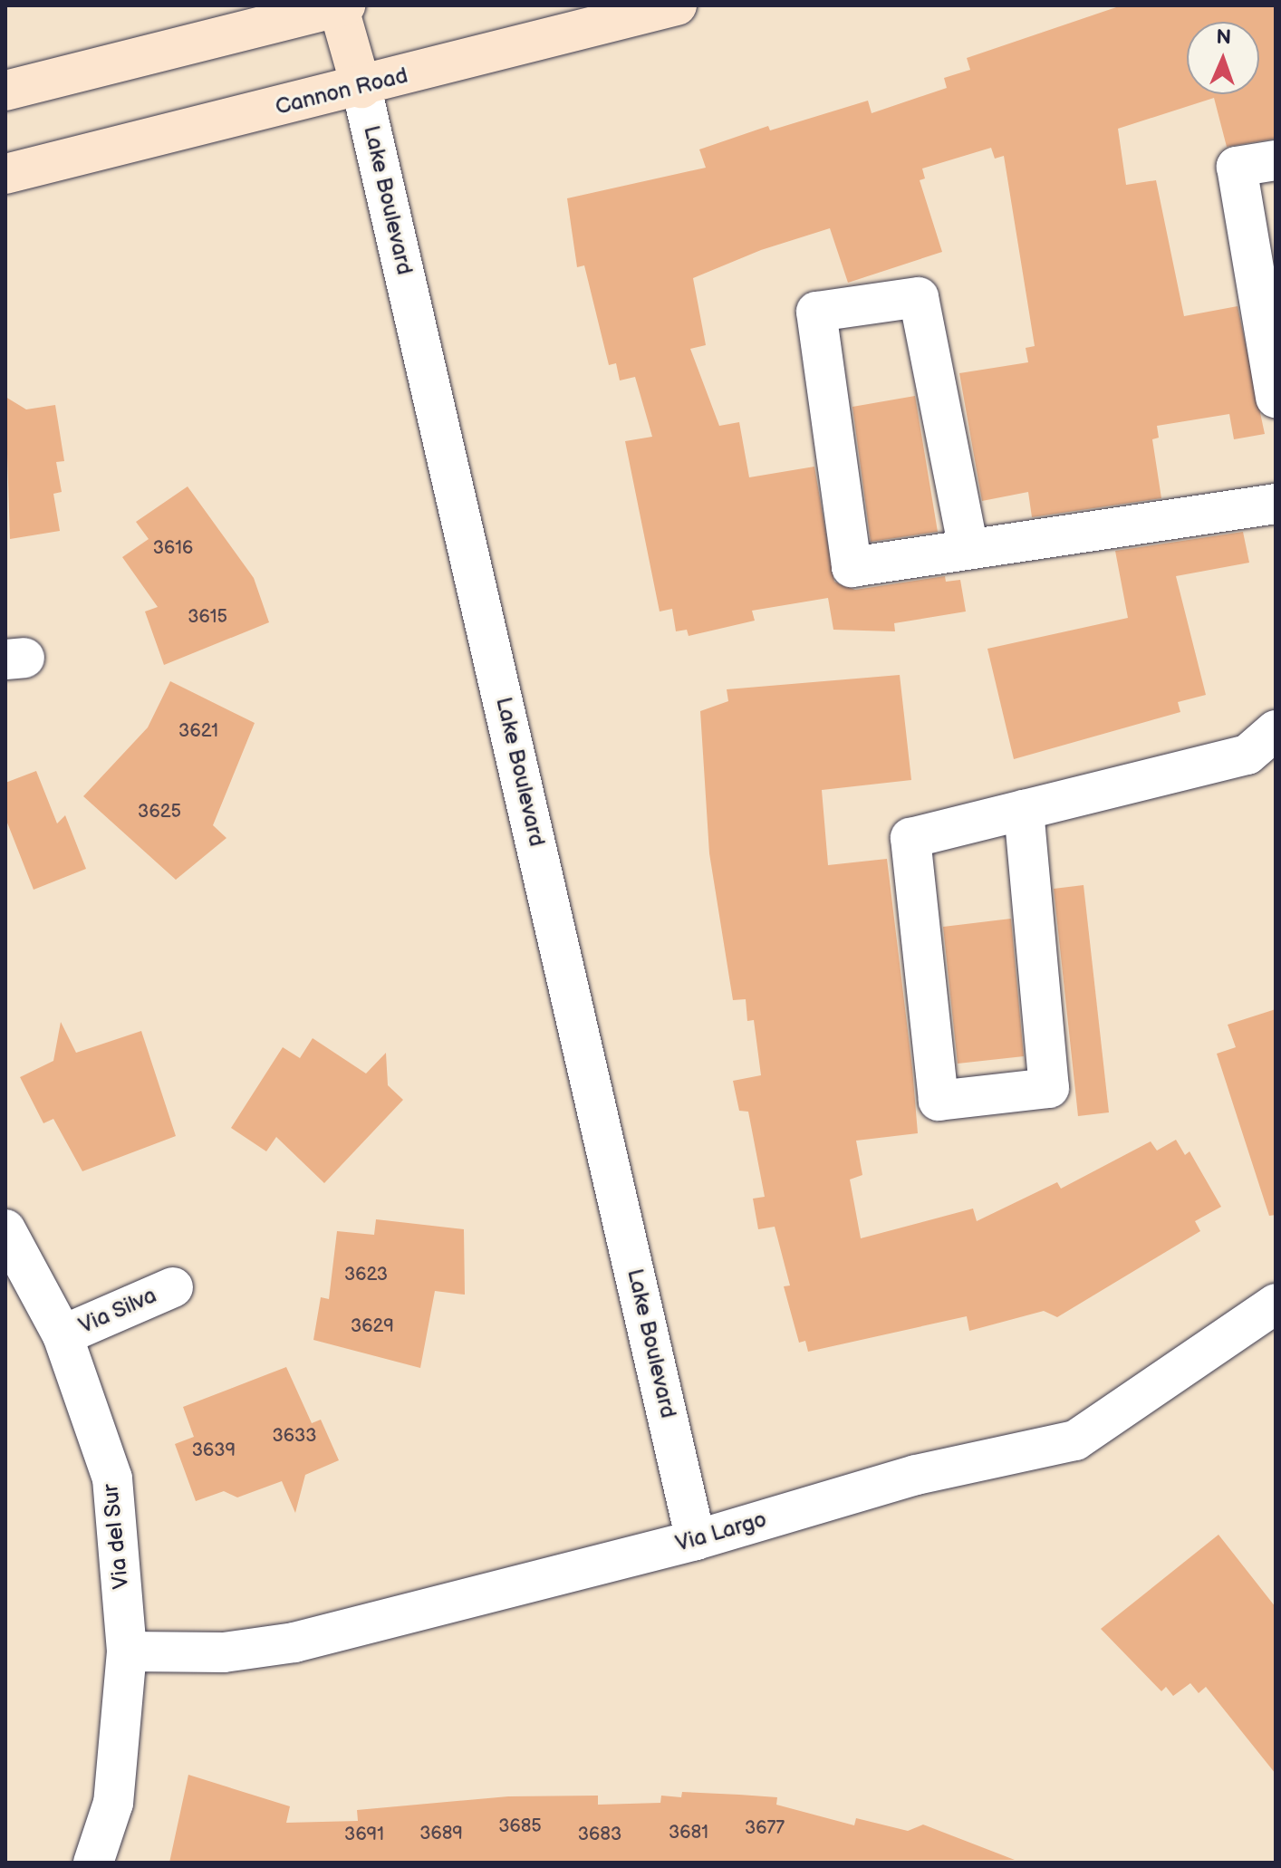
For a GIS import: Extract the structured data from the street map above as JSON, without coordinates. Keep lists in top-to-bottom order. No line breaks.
{"streets":{"main road":["Cannon Road","Lake Boulevard"],"street":["Via Silva","Via Largo","Via del Sur"]},"crossings":[["Cannon Road","Lake Boulevard"],["Lake Boulevard","Via Largo"],["Via Silva","Via del Sur"],["Via Largo","Via del Sur"]],"house_numbers":["3616","3615","3621","3625","3623","3629","3633","3639","3685","3677","3681","3689","3691","3683"],"north":"top"}
